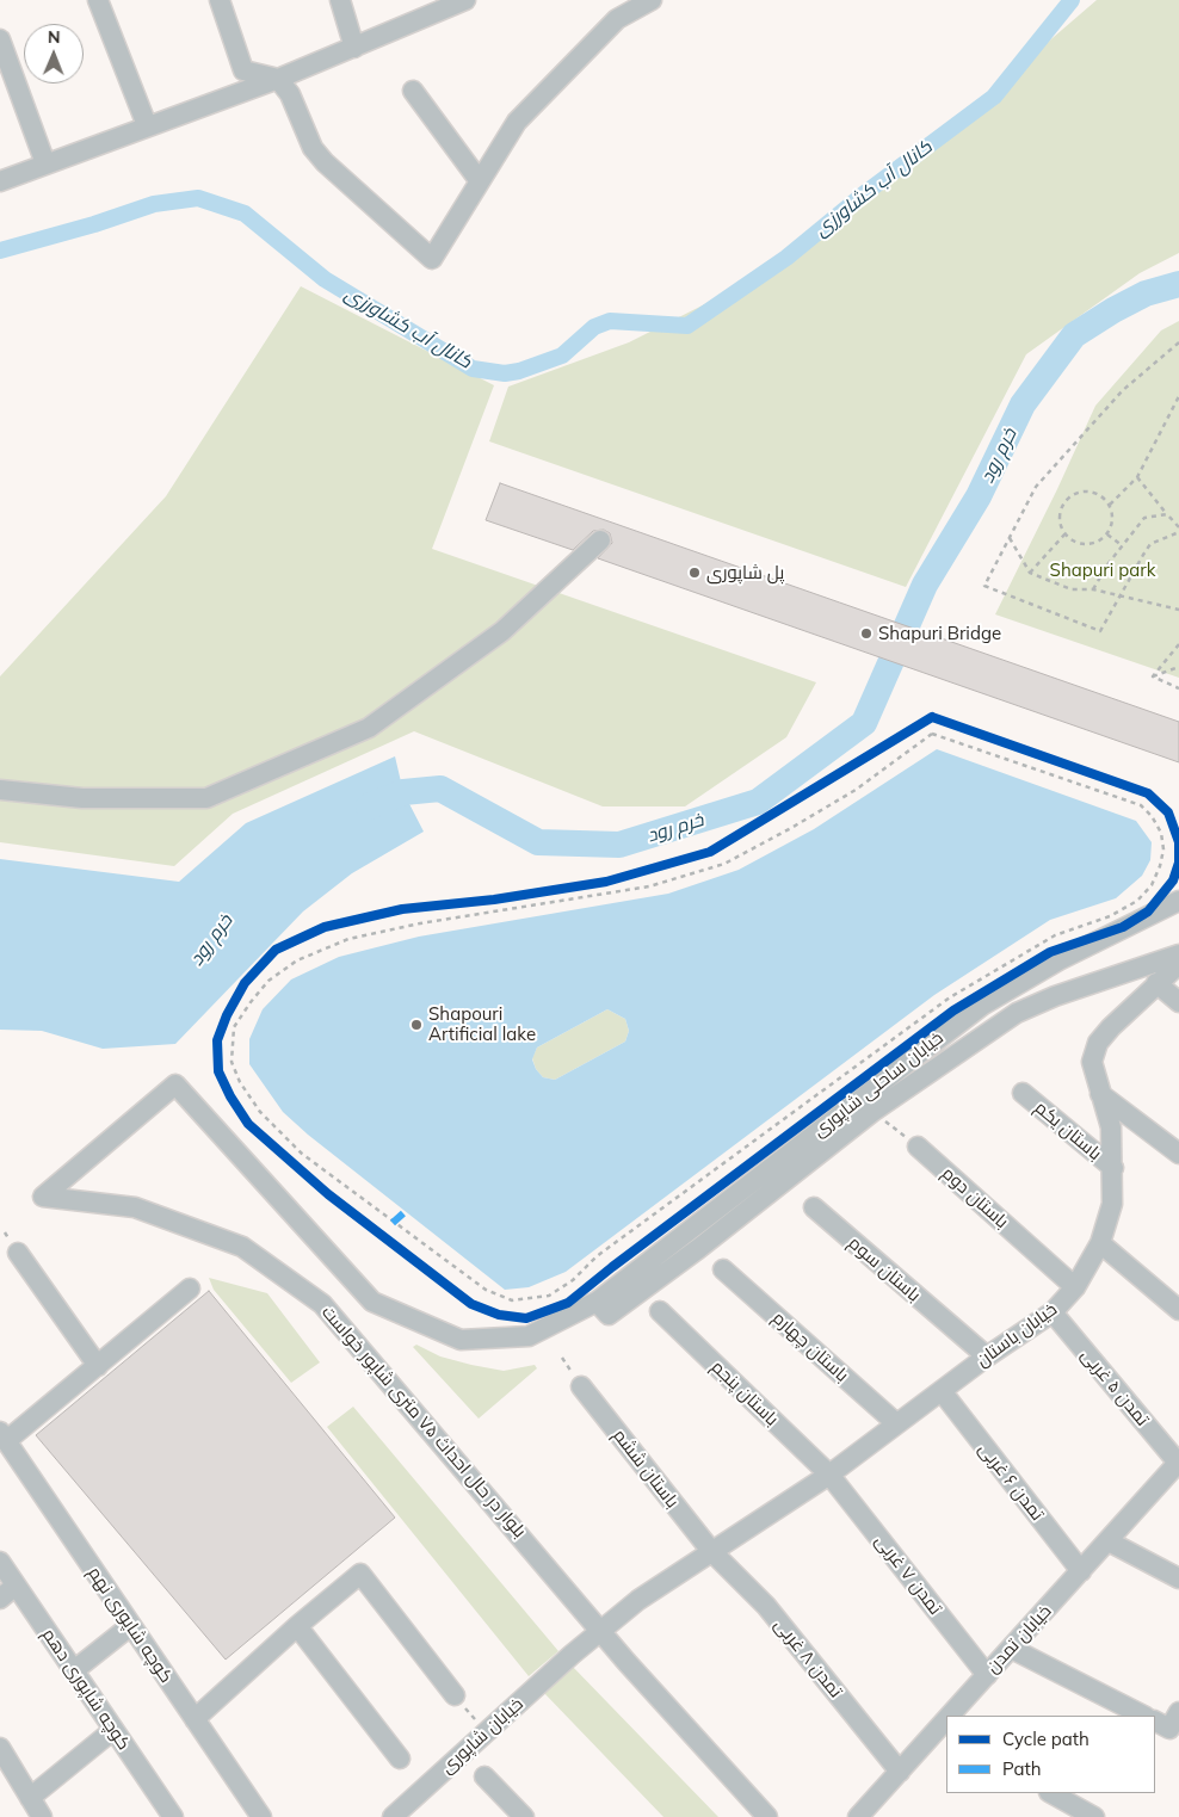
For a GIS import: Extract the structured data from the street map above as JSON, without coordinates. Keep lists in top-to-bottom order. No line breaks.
{"streets":{"street":["خیابان ساحلی شاپوری","باستان یکم","باستان دوم","باستان سوم","خیابان باستان","باستان چهارم","تمدن ۵ غربی","باستان پنجم","بلوار در حال احداث ۷۵ متری شاپور خواست","باستان ششم","تمدن ۶ غربی","تمدن ۷ غربی","کوچه شاپوری نهم","خیابان تمدن","تمدن ۸ غربی","کوچه شاپوری دهم","خیابان شاپوری"]},"crossings":[["خیابان ساحلی شاپوری","بلوار در حال احداث ۷۵ متری شاپور خواست"],["باستان یکم","خیابان باستان"],["باستان دوم","خیابان باستان"],["باستان سوم","خیابان باستان"],["خیابان باستان","باستان چهارم"],["خیابان باستان","تمدن ۵ غربی"],["خیابان باستان","باستان پنجم"],["خیابان باستان","بلوار در حال احداث ۷۵ متری شاپور خواست"],["خیابان باستان","باستان ششم"],["خیابان باستان","تمدن ۶ غربی"],["خیابان باستان","تمدن ۷ غربی"],["خیابان باستان","تمدن ۸ غربی"],["خیابان باستان","خیابان شاپوری"],["تمدن ۵ غربی","خیابان تمدن"],["باستان پنجم","تمدن ۷ غربی"],["بلوار در حال احداث ۷۵ متری شاپور خواست","خیابان شاپوری"],["باستان ششم","تمدن ۸ غربی"],["تمدن ۶ غربی","خیابان تمدن"],["تمدن ۷ غربی","خیابان تمدن"],["خیابان تمدن","تمدن ۸ غربی"]],"water":["کانال آب کشاورزی","خرم رود"],"parks":["Shapuri park"],"places":["پل شاپوری","Shapuri Bridge","Shapouri Artificial lake"],"legend":["Cycle path","Path"],"north":"top"}
